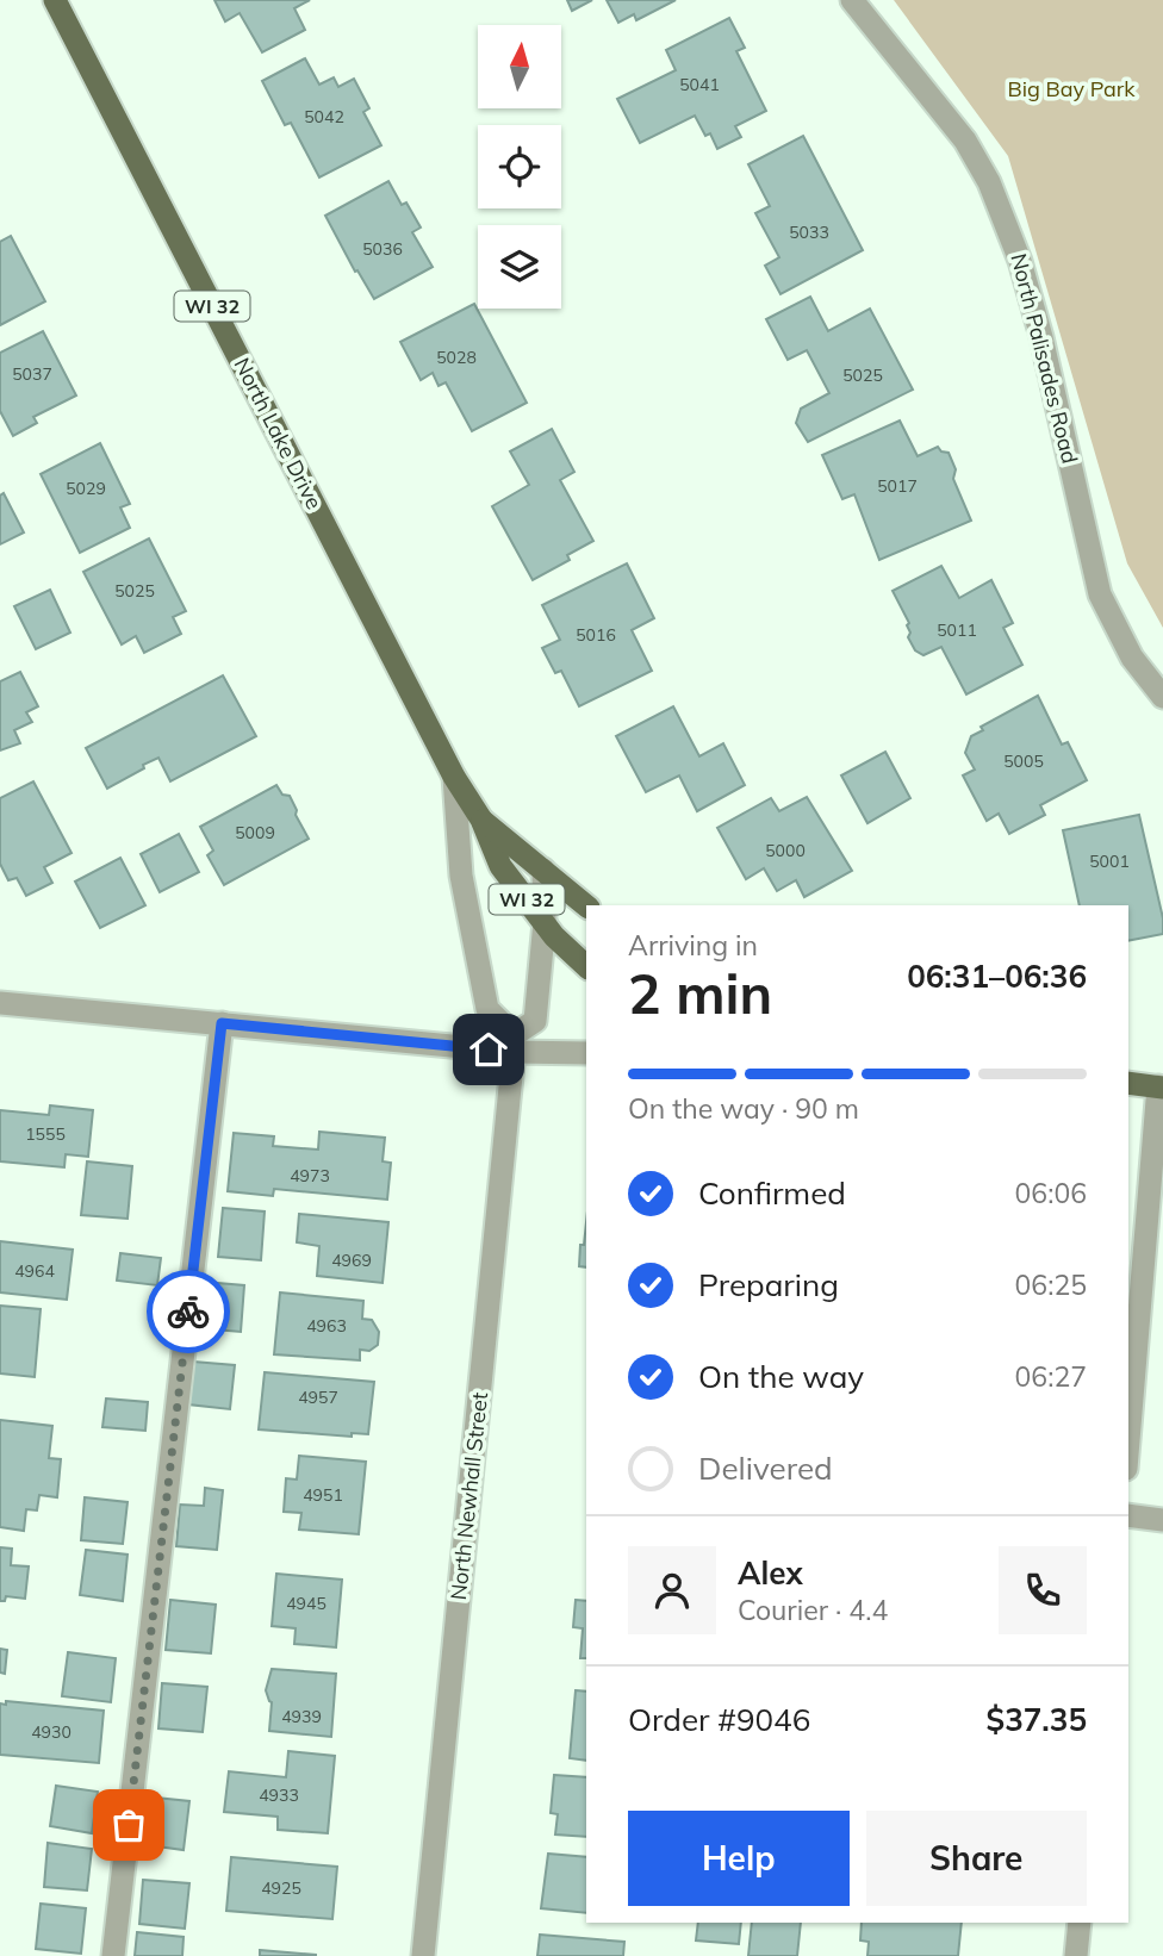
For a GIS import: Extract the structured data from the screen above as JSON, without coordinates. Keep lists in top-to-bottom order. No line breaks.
{"streets":{"main road":["WI 32","North Lake Drive"],"street":["North Palisades Road","North Newhall Street"]},"parks":["Big Bay Park"],"house_numbers":["5041","5042","5033","5036","5028","5037","5025","5017","5029","5025","5011","5016","5005","5009","5000","5001","1555","4973","4969","4964","4963","4957","4951","4945","4939","4930","4933","4925"],"north":"top","page":{"heading":["2 min","Arriving in","06:31–06:36"],"panel":["Alex","Courier · 4.4","Order #9046","$37.35"],"bar":"On the way · 90 m","list":[["Confirmed","06:06"],["Preparing","06:25"],["On the way","06:27"],"Delivered"],"buttons":["Help","Share"]}}
